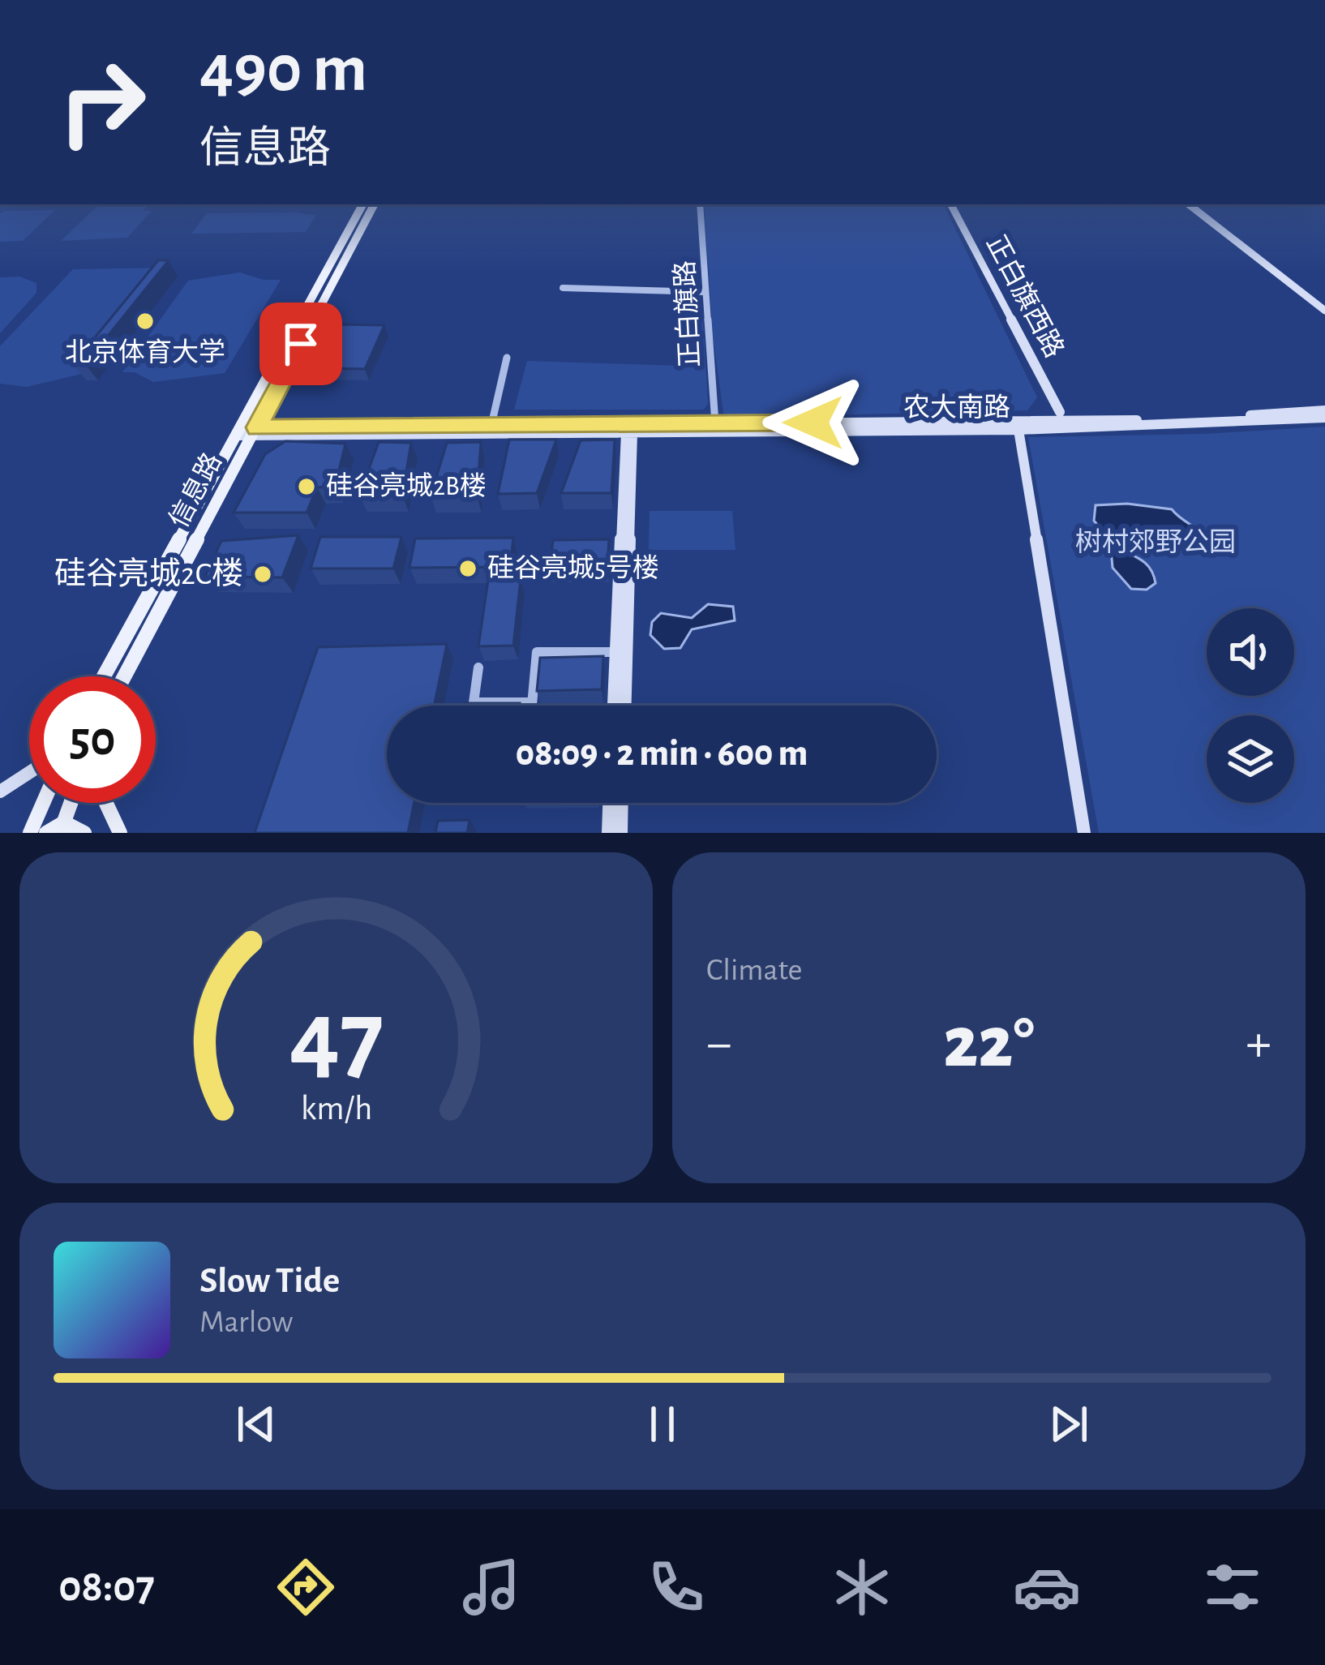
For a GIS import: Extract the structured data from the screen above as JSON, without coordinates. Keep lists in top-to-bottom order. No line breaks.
{"streets":{"main road":["正白旗西路","农大南路","信息路"],"street":["正白旗路"]},"crossings":[["正白旗路","农大南路"],["农大南路","信息路"]],"parks":["树村郊野公园"],"places":["北京体育大学","硅谷亮城2B楼","硅谷亮城5号楼","硅谷亮城2C楼"],"page":{"turn":["490 m","信息路"],"limit":"50","trip":"08:09 · 2 min · 600 m","tile":"Climate","heat":["−","22°","+"],"song":["Slow Tide","Marlow"],"tabs":"08:07","gauge":["47","km/h"]}}
